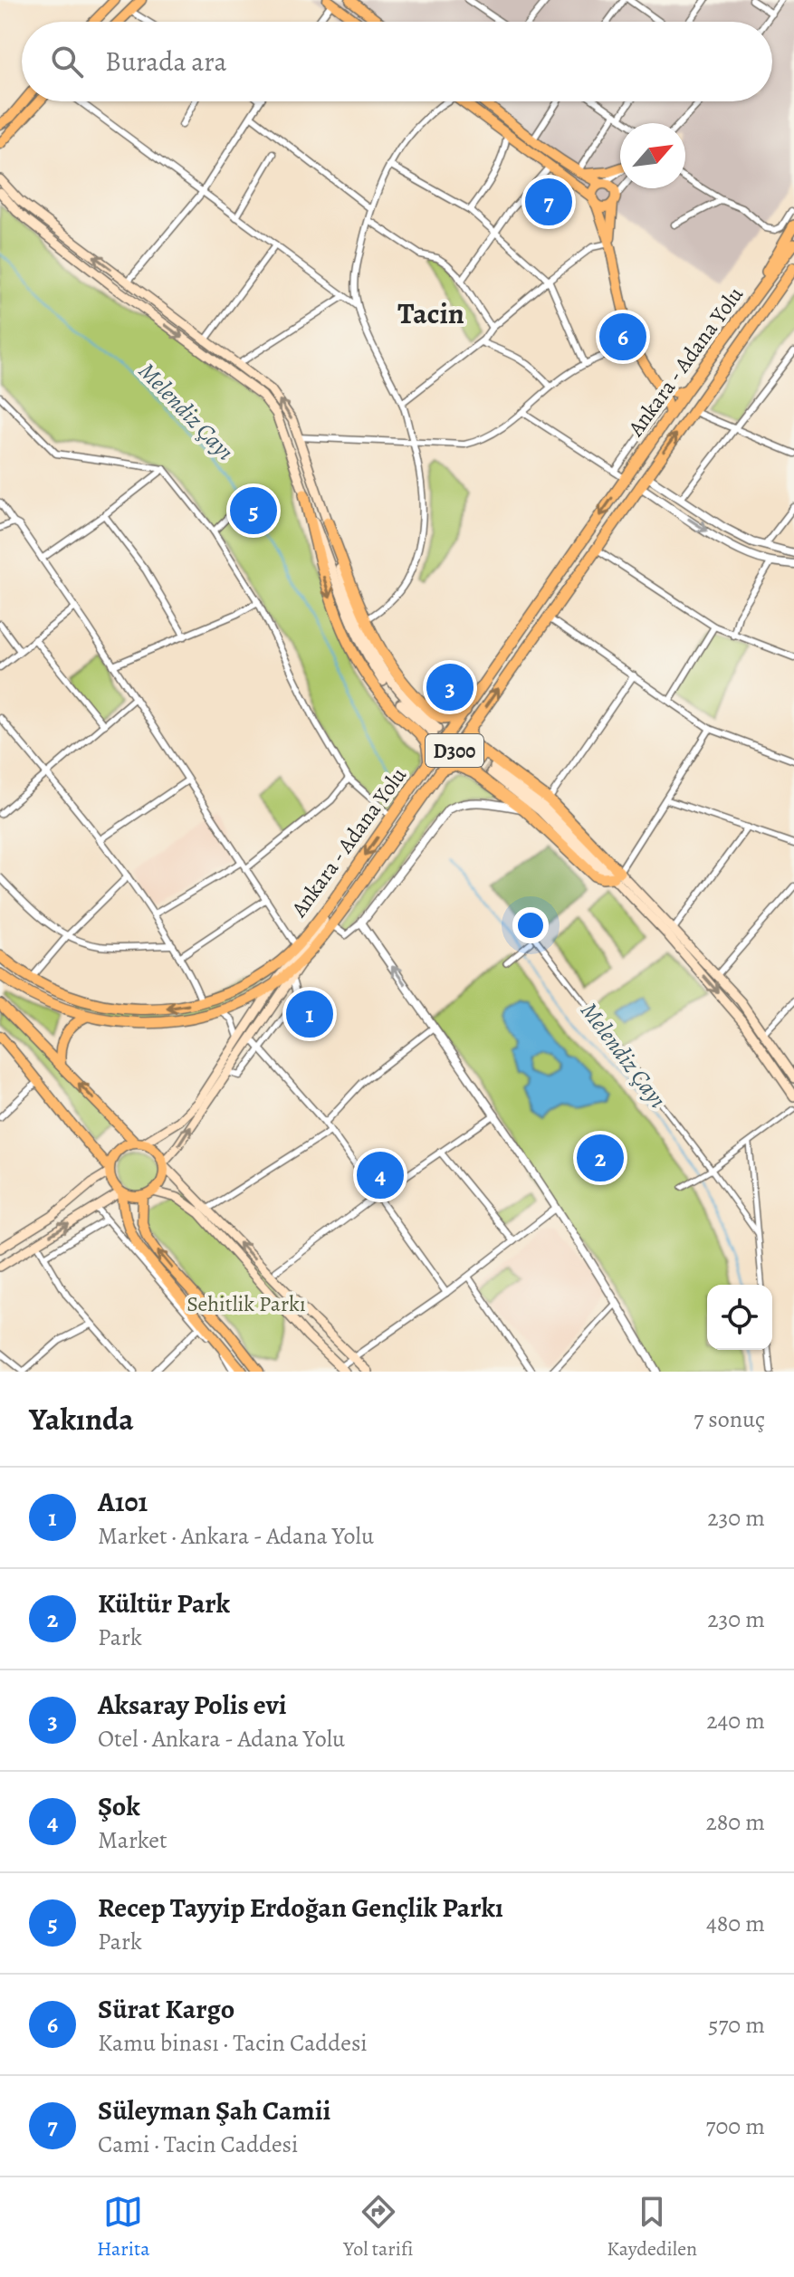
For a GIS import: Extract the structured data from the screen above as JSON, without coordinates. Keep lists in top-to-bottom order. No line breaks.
{"streets":{"highway":["Ankara - Adana Yolu","D300"]},"districts":["Tacin"],"water":["Melendiz Çayı"],"parks":["Sehitlik Parkı"],"north":"top right","page":{"search":"Burada ara","pins":["7","6","5","3","1","2","4"],"heading":["Yakında","7 sonuç"],"list":[{"mark":"1","name":"A101","note":"Market · Ankara - Adana Yolu","value":"230 m"},{"mark":"2","name":"Kültür Park","note":"Park","value":"230 m"},{"mark":"3","name":"Aksaray Polis evi","note":"Otel · Ankara - Adana Yolu","value":"240 m"},{"mark":"4","name":"Şok","note":"Market","value":"280 m"},{"mark":"5","name":"Recep Tayyip Erdoğan Gençlik Parkı","note":"Park","value":"480 m"},{"mark":"6","name":"Sürat Kargo","note":"Kamu binası · Tacin Caddesi","value":"570 m"},{"mark":"7","name":"Süleyman Şah Camii","note":"Cami · Tacin Caddesi","value":"700 m"}],"nav":["Harita","Yol tarifi","Kaydedilen"]}}
